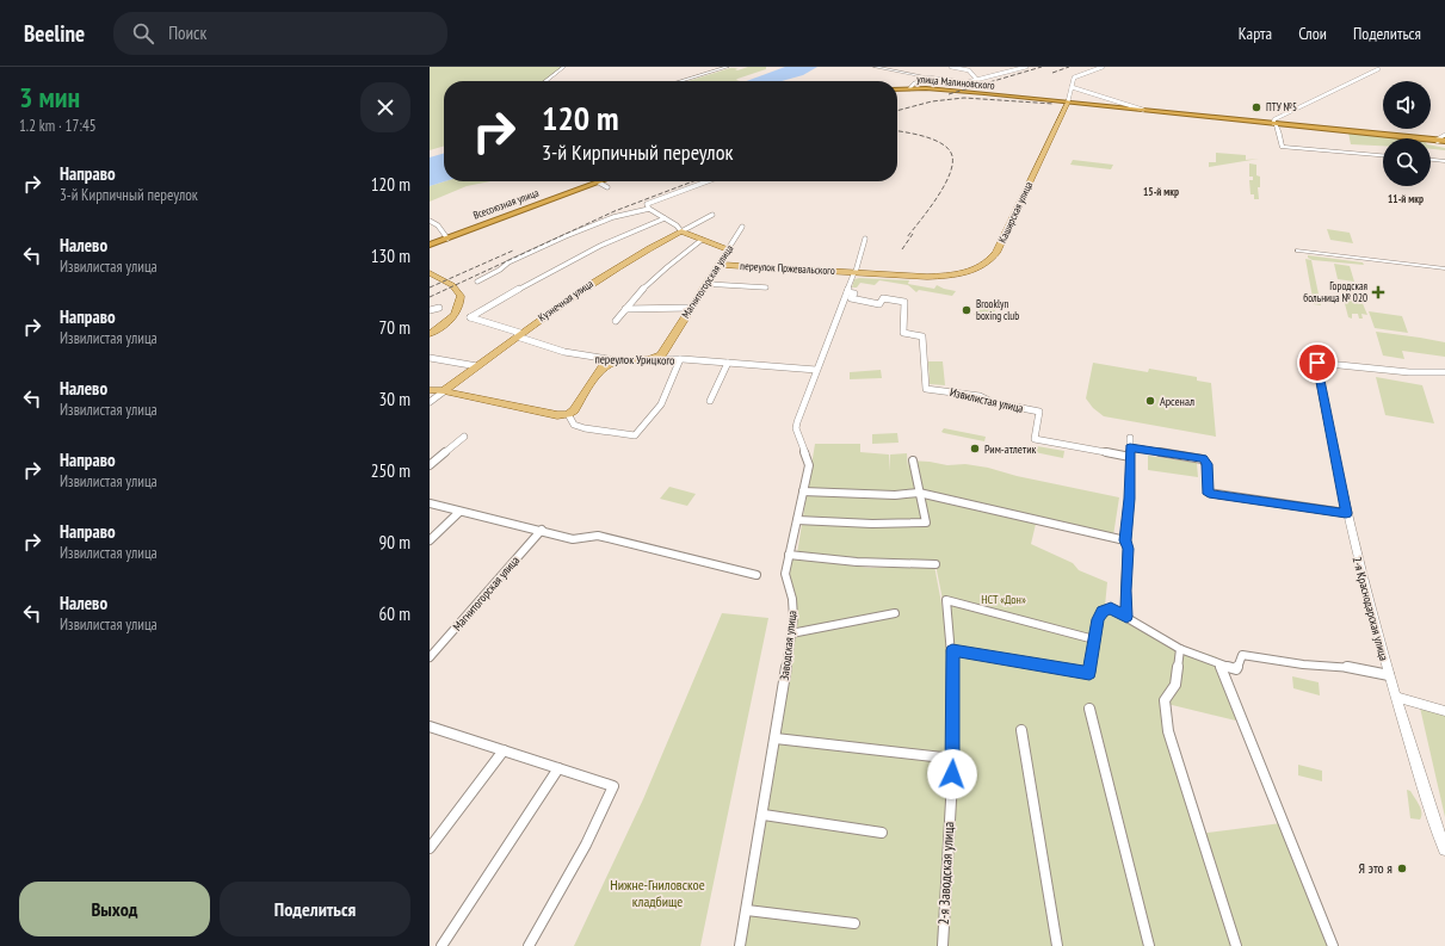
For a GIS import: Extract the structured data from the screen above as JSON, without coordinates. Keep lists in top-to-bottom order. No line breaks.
{"streets":{"highway":["улица Малиновского","Всесоюзная улица"],"main road":["Каширская улица","переулок Пржевальского","Магнитогорская улица","Кузнечная улица","переулок Урицкого"],"street":["Извилистая улица","2-я Краснодарская улица","Заводская улица","2-я Заводская улица"]},"crossings":[["улица Малиновского","Каширская улица"],["Каширская улица","переулок Пржевальского"],["переулок Пржевальского","Магнитогорская улица"],["переулок Пржевальского","Кузнечная улица"],["переулок Пржевальского","переулок Урицкого"],["переулок Пржевальского","Заводская улица"],["Магнитогорская улица","переулок Урицкого"],["Кузнечная улица","переулок Урицкого"],["переулок Урицкого","Заводская улица"],["Извилистая улица","Заводская улица"]],"districts":["15-й мкр","11-й мкр"],"parks":["НСТ «Дон»","Нижне-Гниловское кладбище"],"places":{"other":["ПТУ №5","Brooklyn boxing club","Арсенал","Рим-атлетик","Я это я"],"health":["Городская больница № 020"]},"page":{"header":"Beeline","search":"Поиск","nav":["Карта","Слои","Поделиться"],"heading":["3 мин","1.2 km · 17:45"],"turn":["120 m","3-й Кирпичный переулок"],"list":[{"name":"Направо","note":"3-й Кирпичный переулок","value":"120 m"},{"name":"Налево","note":"Извилистая улица","value":"130 m"},{"name":"Направо","note":"Извилистая улица","value":"70 m"},{"name":"Налево","note":"Извилистая улица","value":"30 m"},{"name":"Направо","note":"Извилистая улица","value":"250 m"},{"name":"Направо","note":"Извилистая улица","value":"90 m"},{"name":"Налево","note":"Извилистая улица","value":"60 m"}],"buttons":["Выход","Поделиться"]}}
